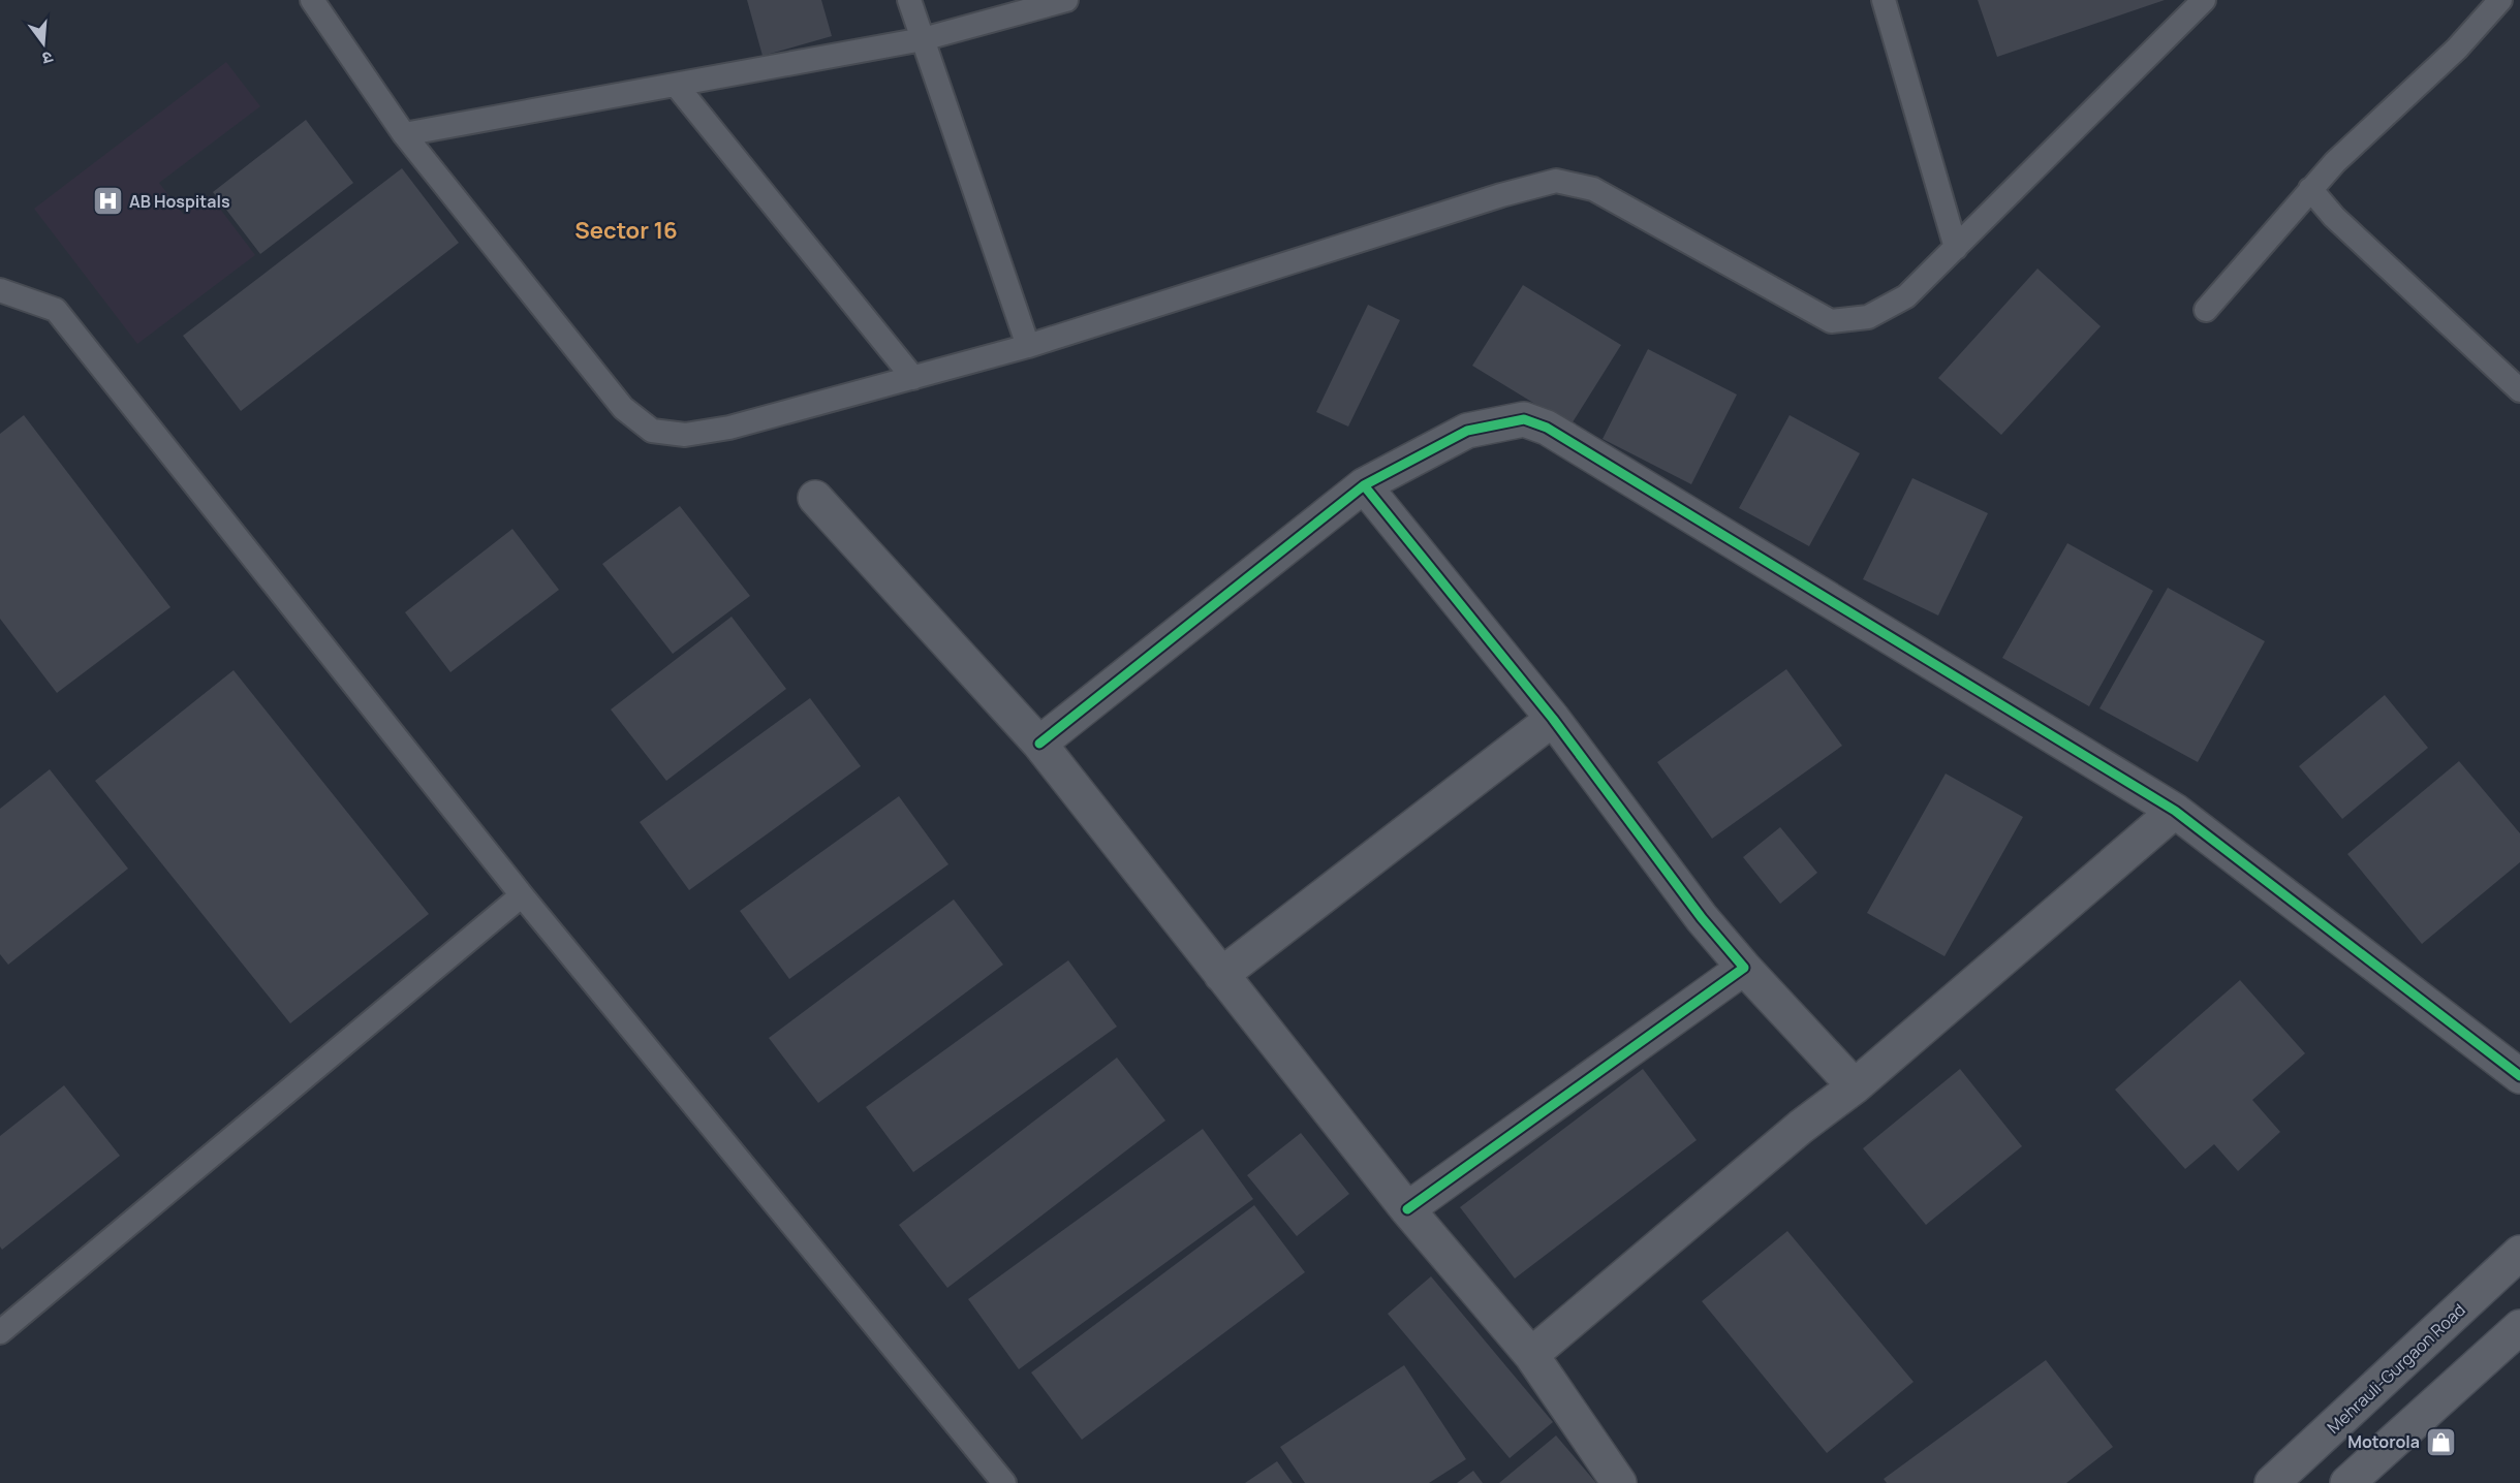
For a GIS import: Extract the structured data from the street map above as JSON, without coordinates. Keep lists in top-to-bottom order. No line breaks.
{"streets":{"main road":["Mehrauli-Gurgaon Road"]},"districts":["Sector 16"],"places":{"hospital":["AB Hospitals"],"shop":["Motorola"]},"north":"bottom"}
